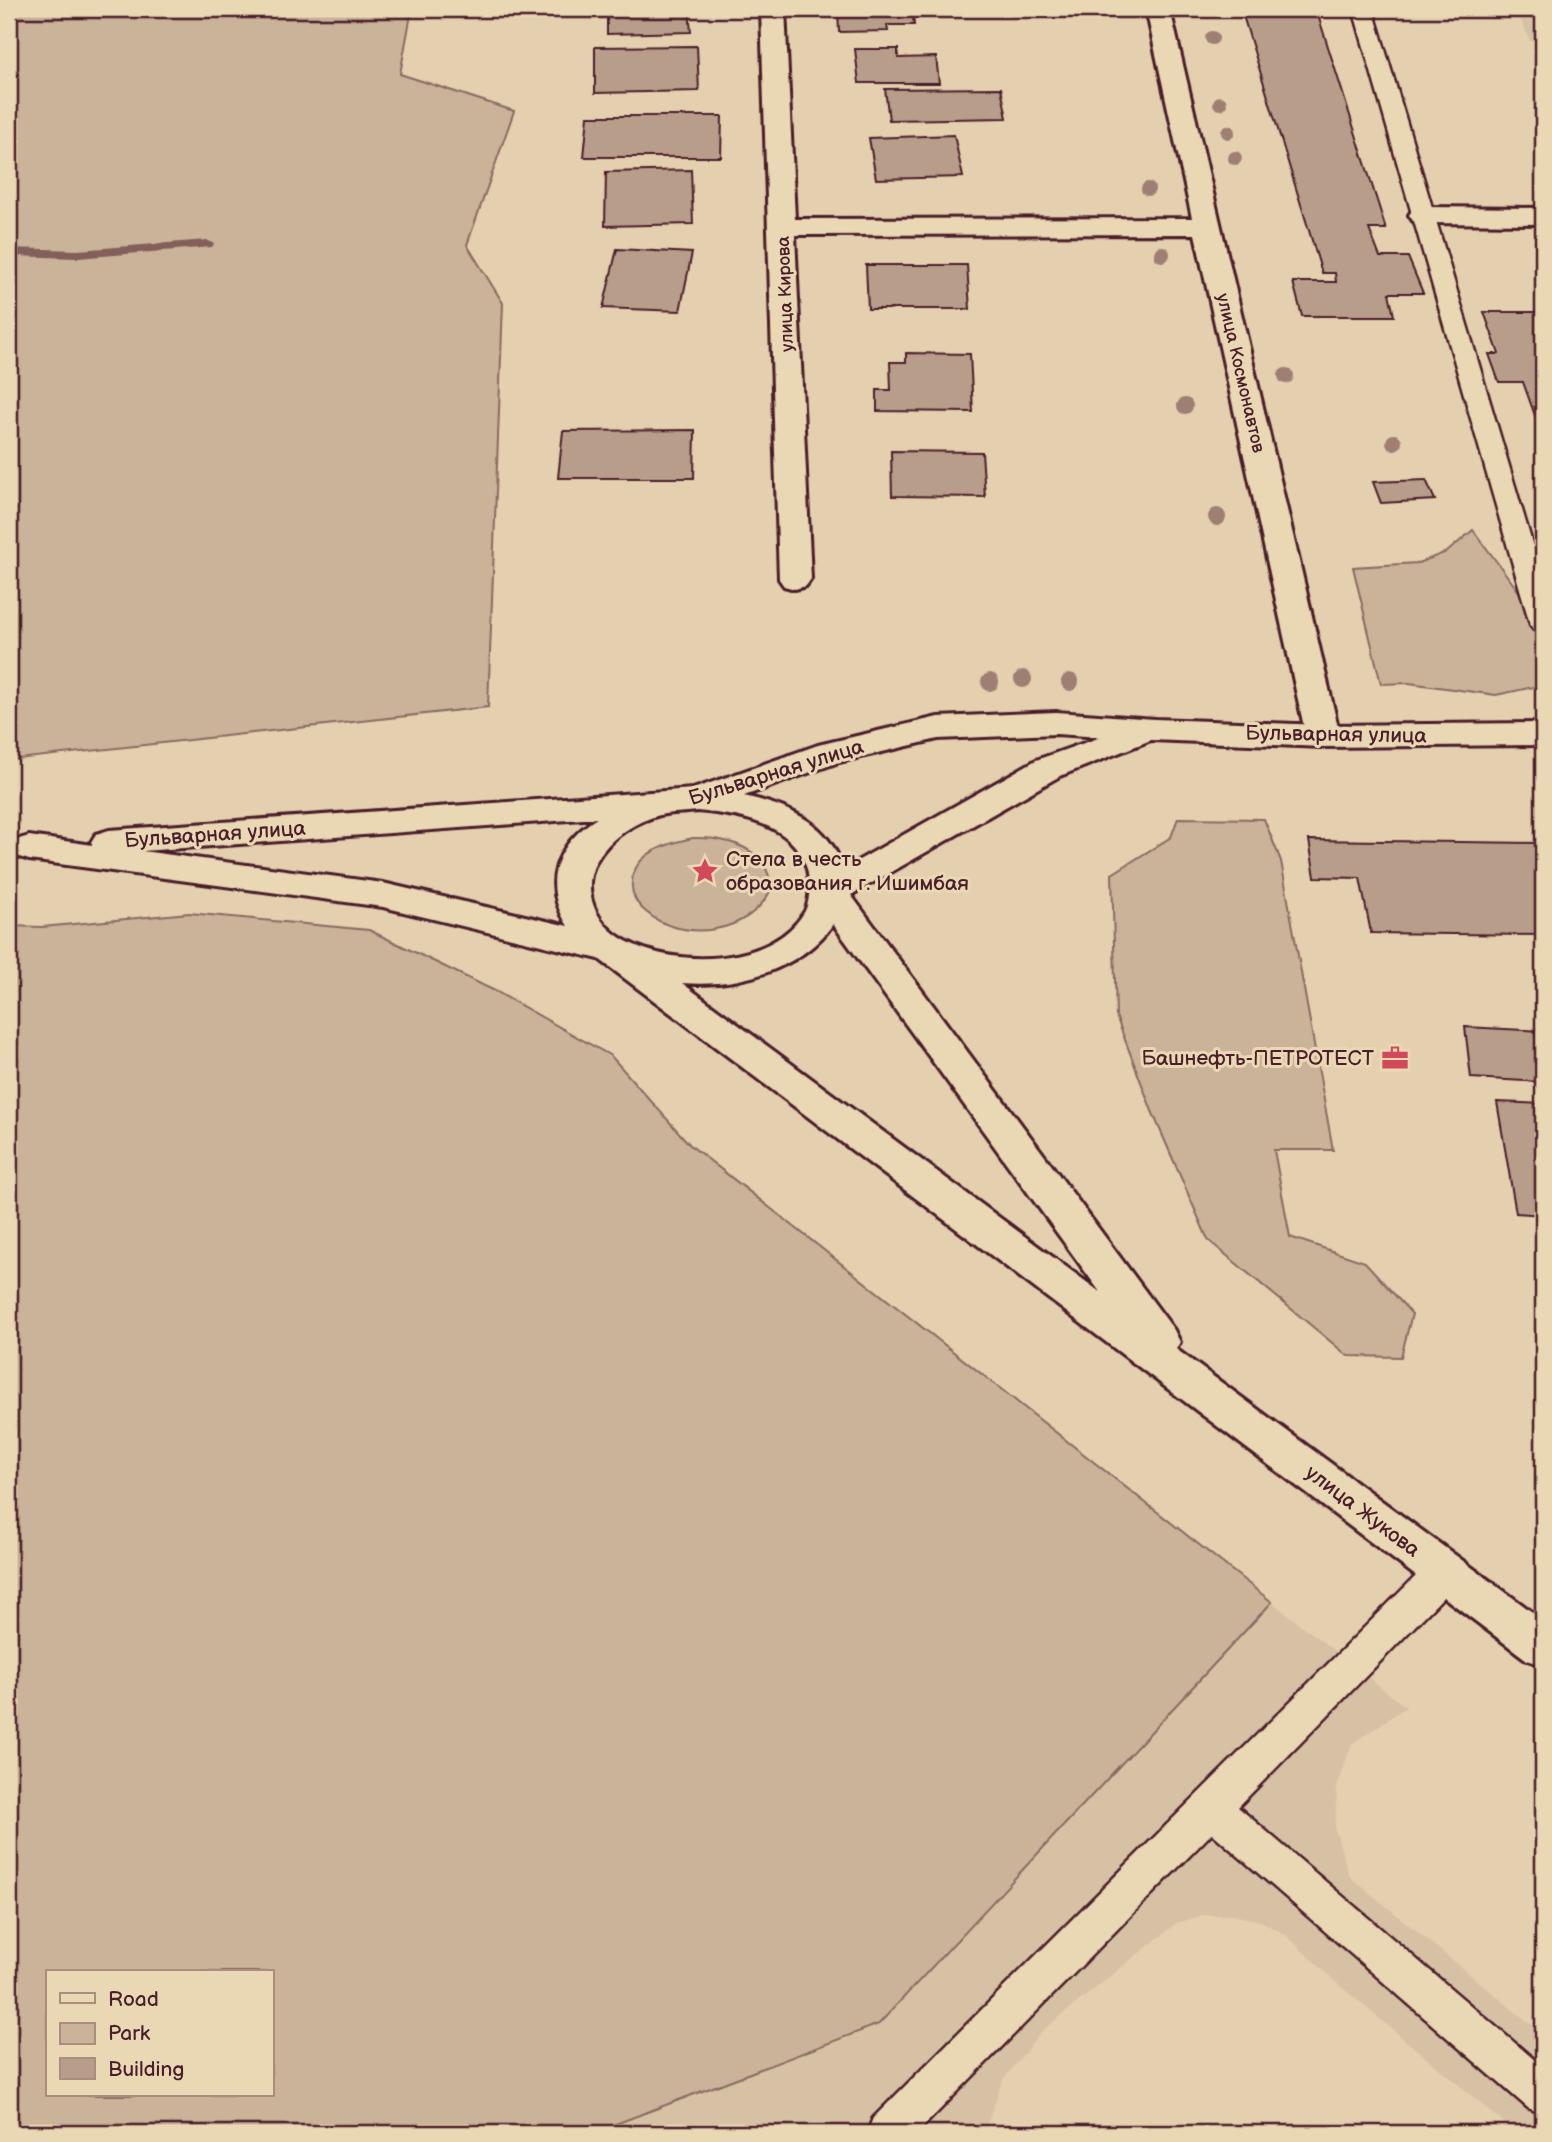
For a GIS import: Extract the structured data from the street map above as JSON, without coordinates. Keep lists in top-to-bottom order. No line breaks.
{"streets":{"main road":["улица Кирова","улица Космонавтов","Бульварная улица","улица Жукова"]},"crossings":[["улица Космонавтов","Бульварная улица"],["Бульварная улица","улица Жукова"]],"places":{"place":["Стела в честь образования г. Ишимбая"],"office":["Башнефть-ПЕТРОТЕСТ"]},"legend":["Road","Park","Building"]}
